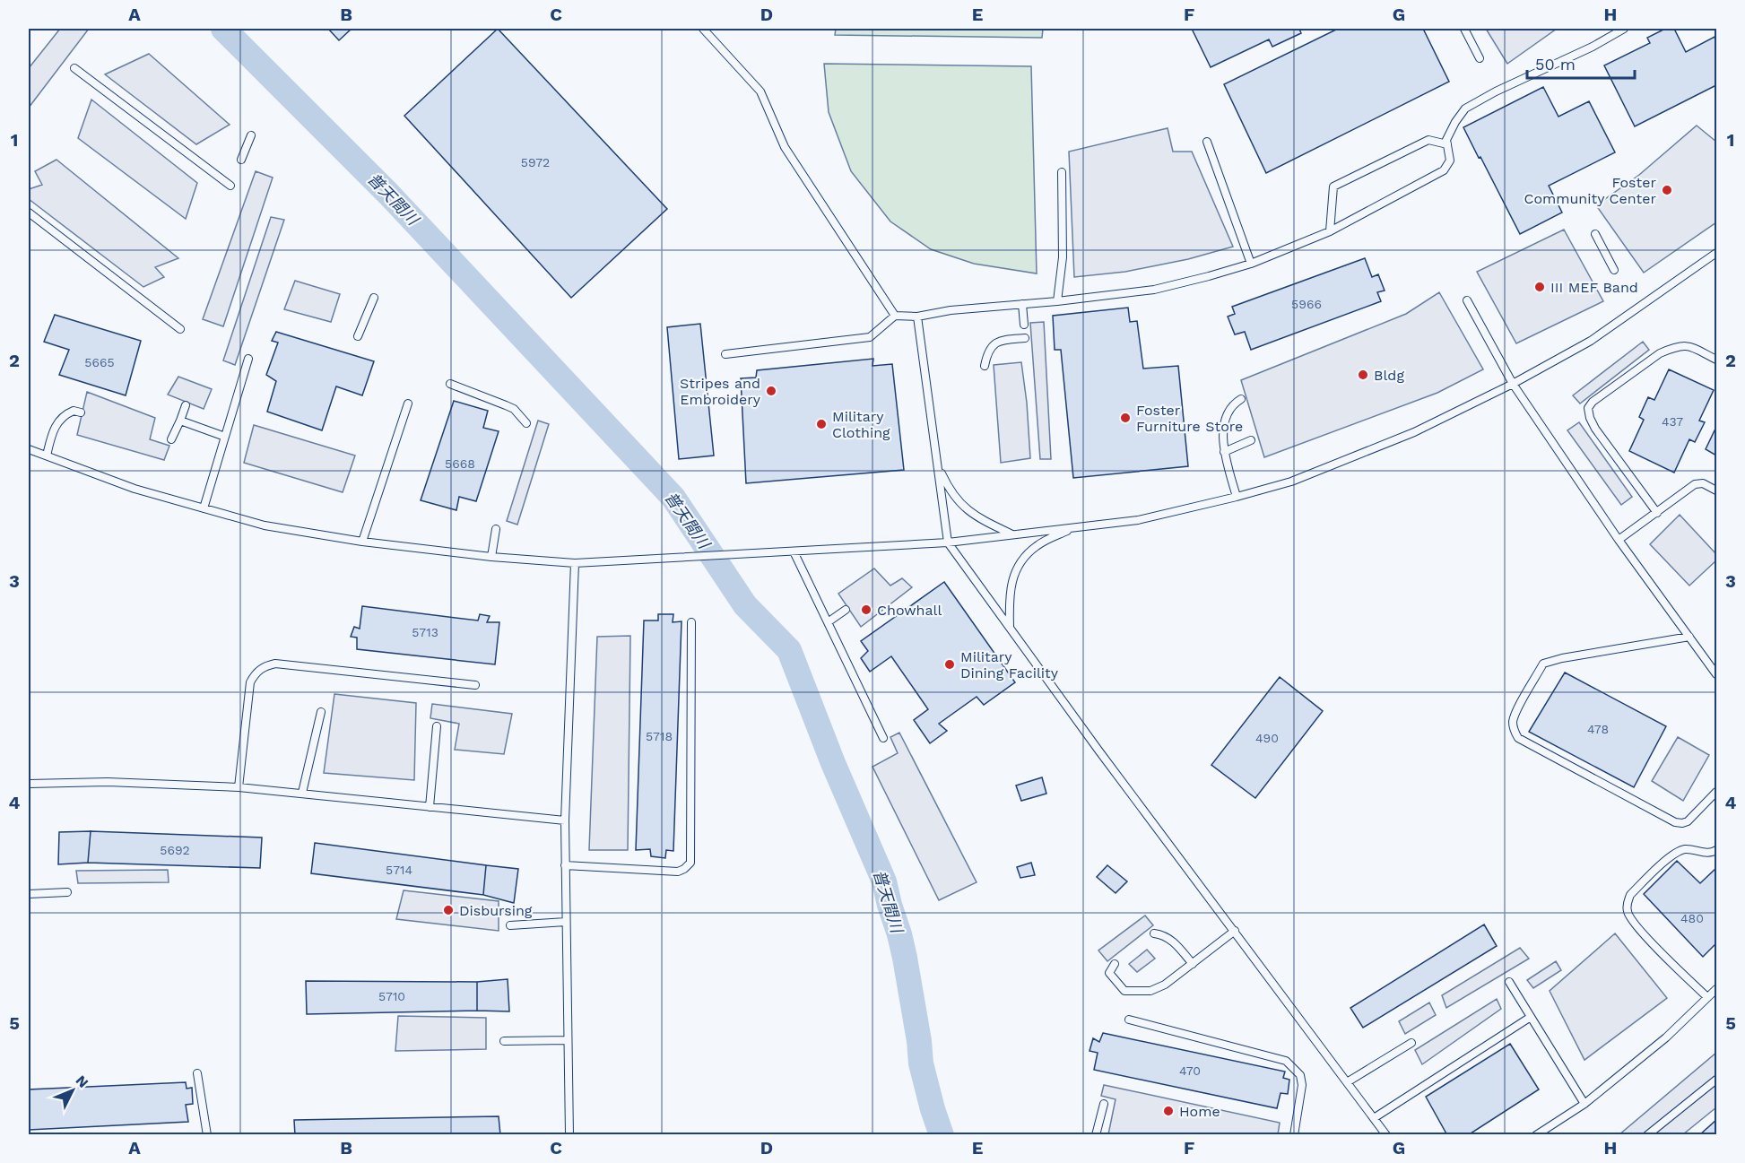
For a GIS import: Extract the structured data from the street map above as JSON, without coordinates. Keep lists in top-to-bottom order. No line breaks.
{"water":["普天間川"],"places":["Foster Community Center","III MEF Band","Bldg","Stripes and Embroidery","Foster Furniture Store","Military Clothing","Chowhall","Military Dining Facility","Disbursing","Home"],"house_numbers":["5972","5966","5665","437","5668","5713","478","5718","490","5692","5714","480","5710","470"],"scale_bar":"50 m","north":"top right","grid":{"columns":["A","B","C","D","E","F","G","H"],"rows":["1","2","3","4","5"]}}
